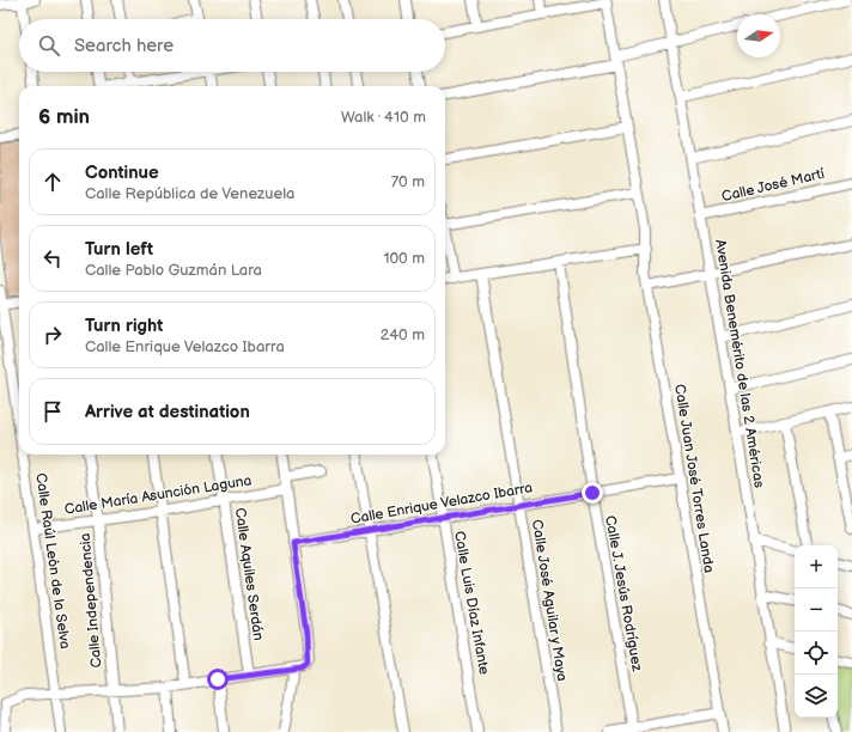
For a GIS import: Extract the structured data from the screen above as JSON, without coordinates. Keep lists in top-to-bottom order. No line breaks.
{"streets":{"street":["Calle José Martí","Avenida Benemérito de las 2 Américas","Calle Juan José Torres Landa","Calle María Asunción Laguna","Calle Enrique Velazco Ibarra","Calle Raúl León de la Selva","Calle Aquiles Serdán","Calle J. Jesús Rodríguez","Calle Independencia","Calle José Aguilar y Maya","Calle Luis Díaz Infante"]},"crossings":[["Calle José Martí","Avenida Benemérito de las 2 Américas"],["Calle Juan José Torres Landa","Calle Enrique Velazco Ibarra"],["Calle María Asunción Laguna","Calle Raúl León de la Selva"],["Calle María Asunción Laguna","Calle Aquiles Serdán"],["Calle María Asunción Laguna","Calle Independencia"],["Calle Enrique Velazco Ibarra","Calle J. Jesús Rodríguez"],["Calle Enrique Velazco Ibarra","Calle José Aguilar y Maya"],["Calle Enrique Velazco Ibarra","Calle Luis Díaz Infante"]],"north":"right","page":{"search":"Search here","heading":["6 min","Walk · 410 m"],"list":[["Continue","Calle República de Venezuela","70 m"],["Turn left","Calle Pablo Guzmán Lara","100 m"],["Turn right","Calle Enrique Velazco Ibarra","240 m"],"Arrive at destination"],"map_buttons":["+","−"]}}
